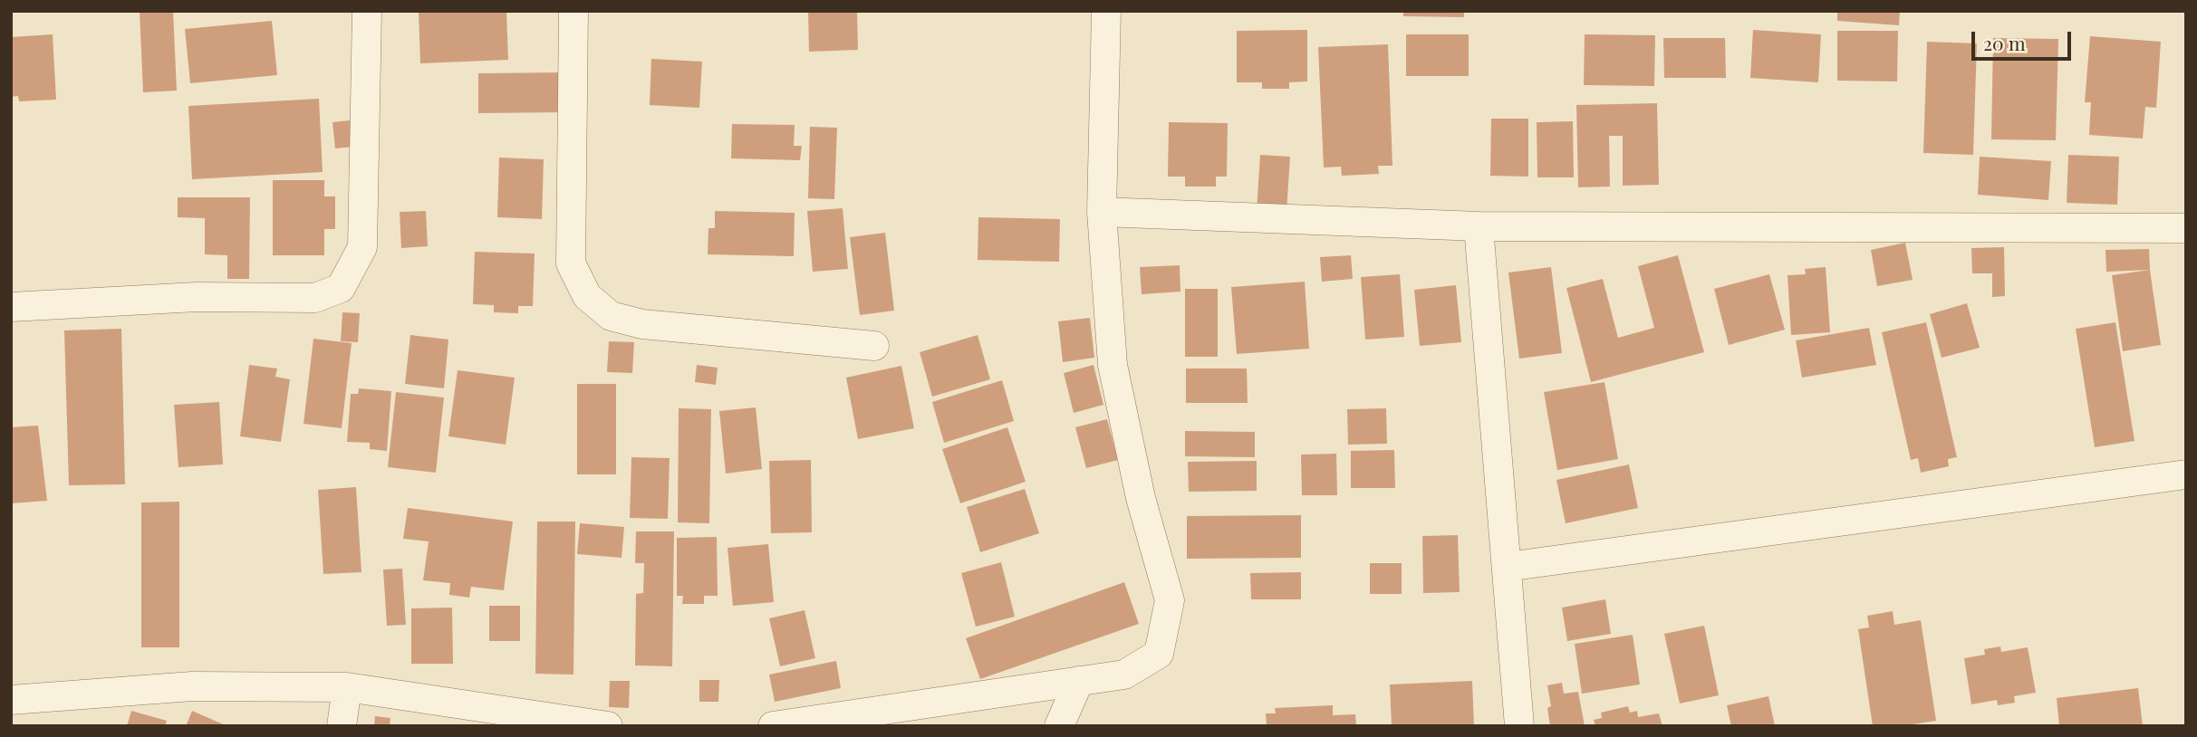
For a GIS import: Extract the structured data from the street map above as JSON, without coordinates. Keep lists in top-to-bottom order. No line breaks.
{"scale_bar":"20 m"}
